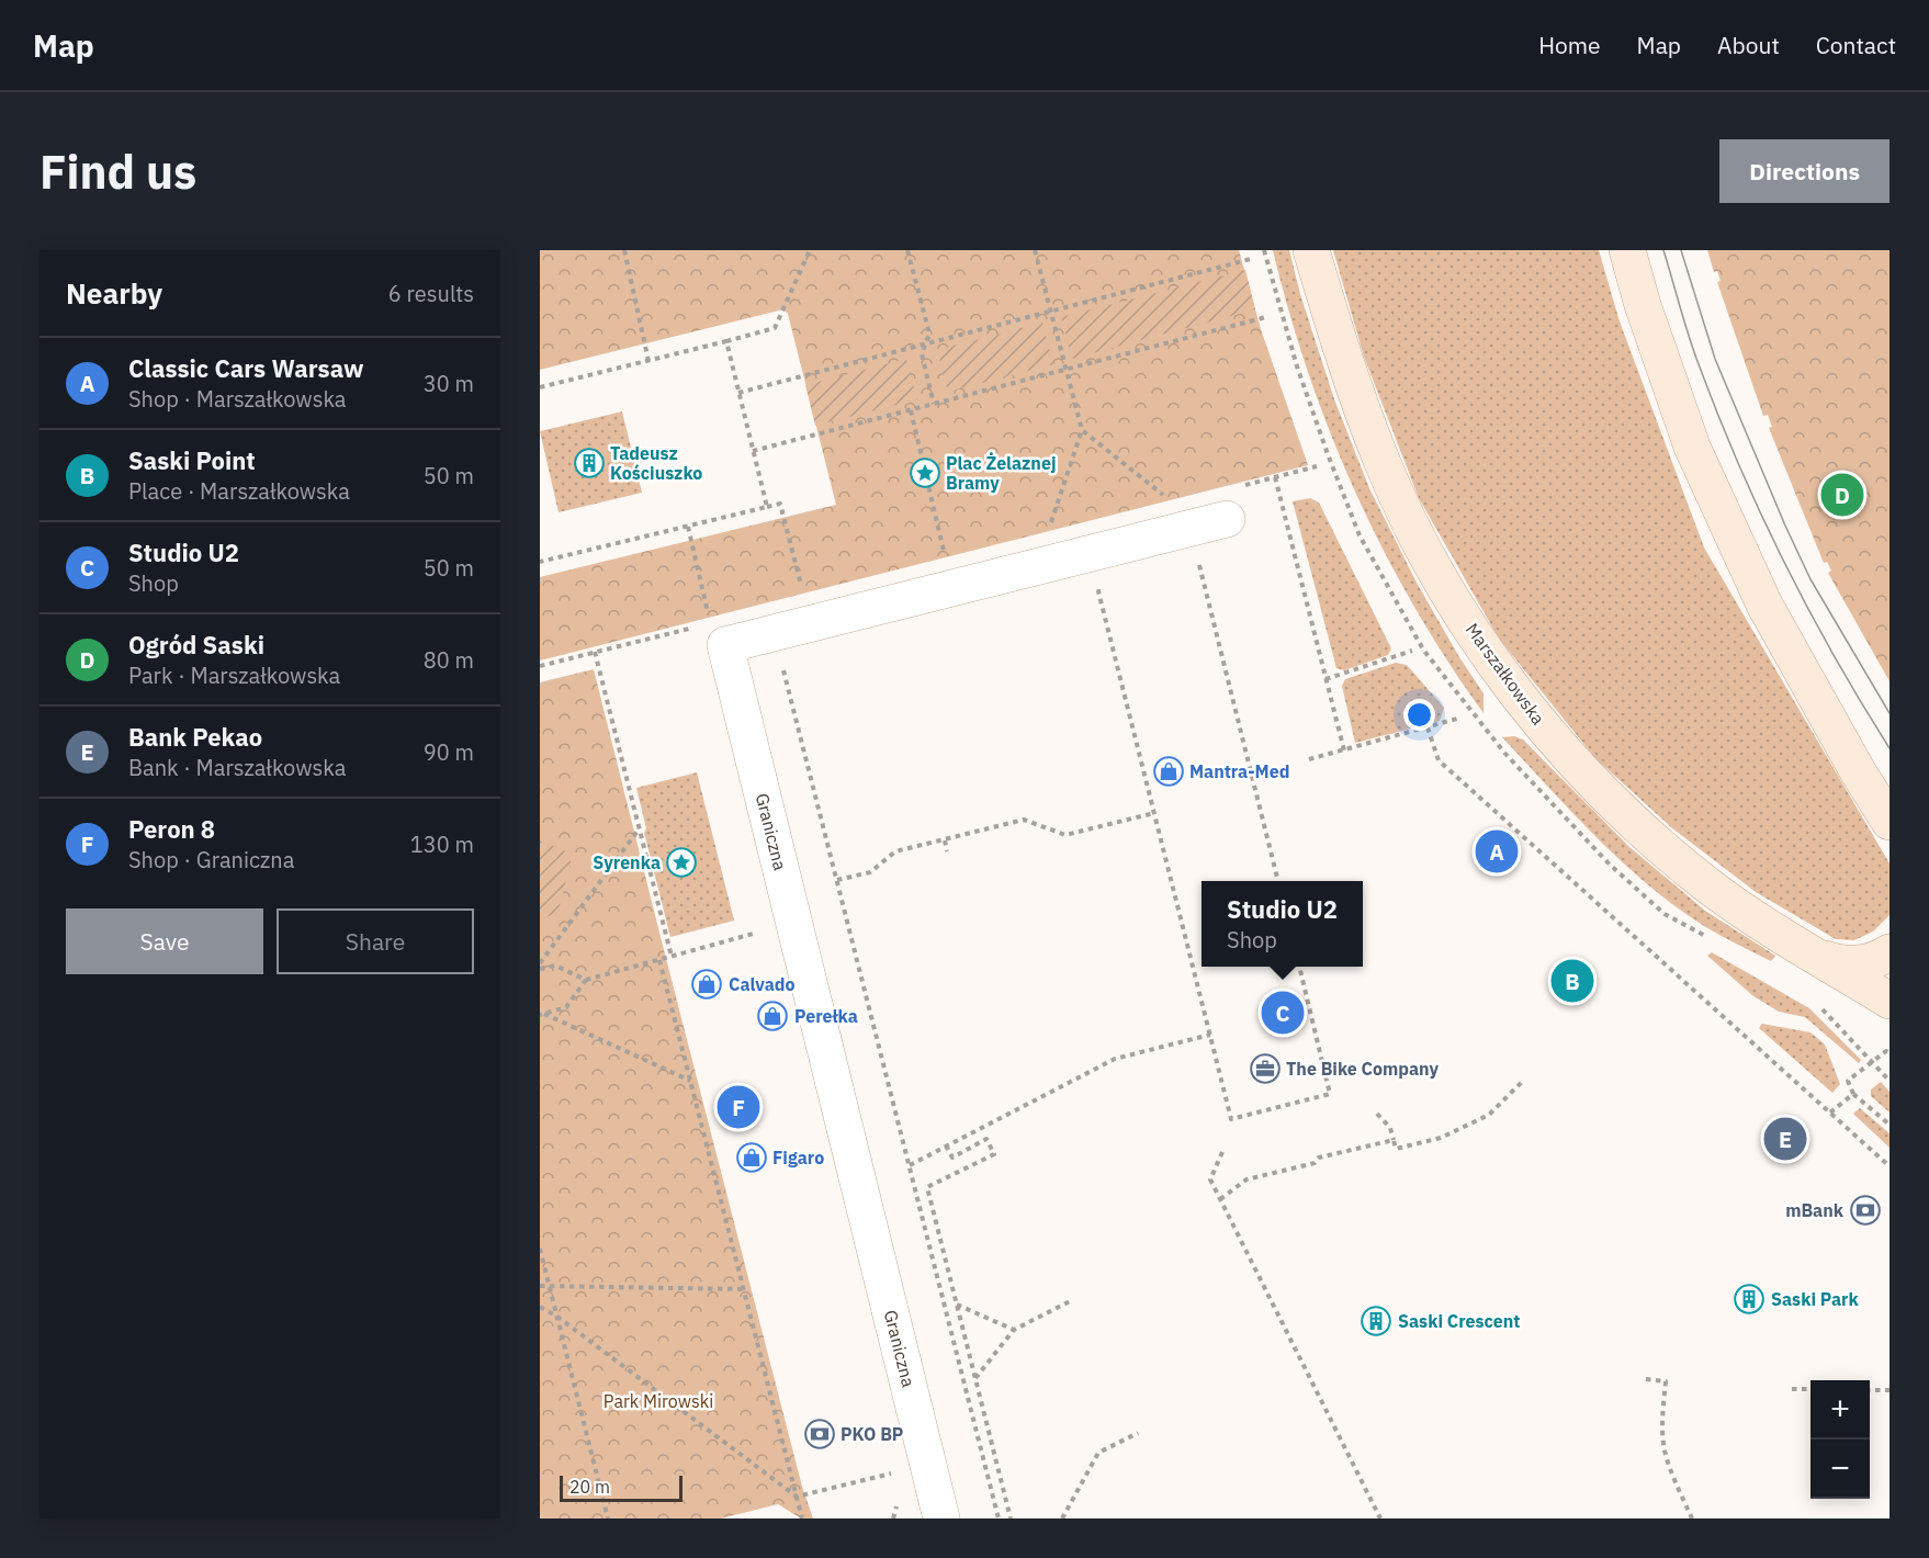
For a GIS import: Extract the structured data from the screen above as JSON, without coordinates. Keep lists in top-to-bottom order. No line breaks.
{"streets":{"main road":["Marszałkowska"],"street":["Graniczna"]},"parks":["Park Mirowski"],"places":{"building":["Tadeusz Kościuszko","Saski Park","Saski Crescent"],"place":["Plac Żelaznej Bramy","Syrenka"],"shop":["Mantra-Med","Calvado","Perełka","Figaro"],"office":["The Bike Company"],"bank":["mBank","PKO BP"]},"scale_bar":"20 m","page":{"header":"Map","nav":["Home","Map","About","Contact"],"buttons":["Directions",["Save","Share"]],"title":"Find us","heading":["Nearby","6 results"],"list":[{"mark":"A","name":"Classic Cars Warsaw","note":"Shop · Marszałkowska","value":"30 m"},{"mark":"B","name":"Saski Point","note":"Place · Marszałkowska","value":"50 m"},{"mark":"C","name":"Studio U2","note":"Shop","value":"50 m"},{"mark":"D","name":"Ogród Saski","note":"Park · Marszałkowska","value":"80 m"},{"mark":"E","name":"Bank Pekao","note":"Bank · Marszałkowska","value":"90 m"},{"mark":"F","name":"Peron 8","note":"Shop · Graniczna","value":"130 m"}],"pins":["D","A","B","C","F","E"],"popup":["Studio U2","Shop"],"map_buttons":["+","−"],"scale":"20 m"}}
